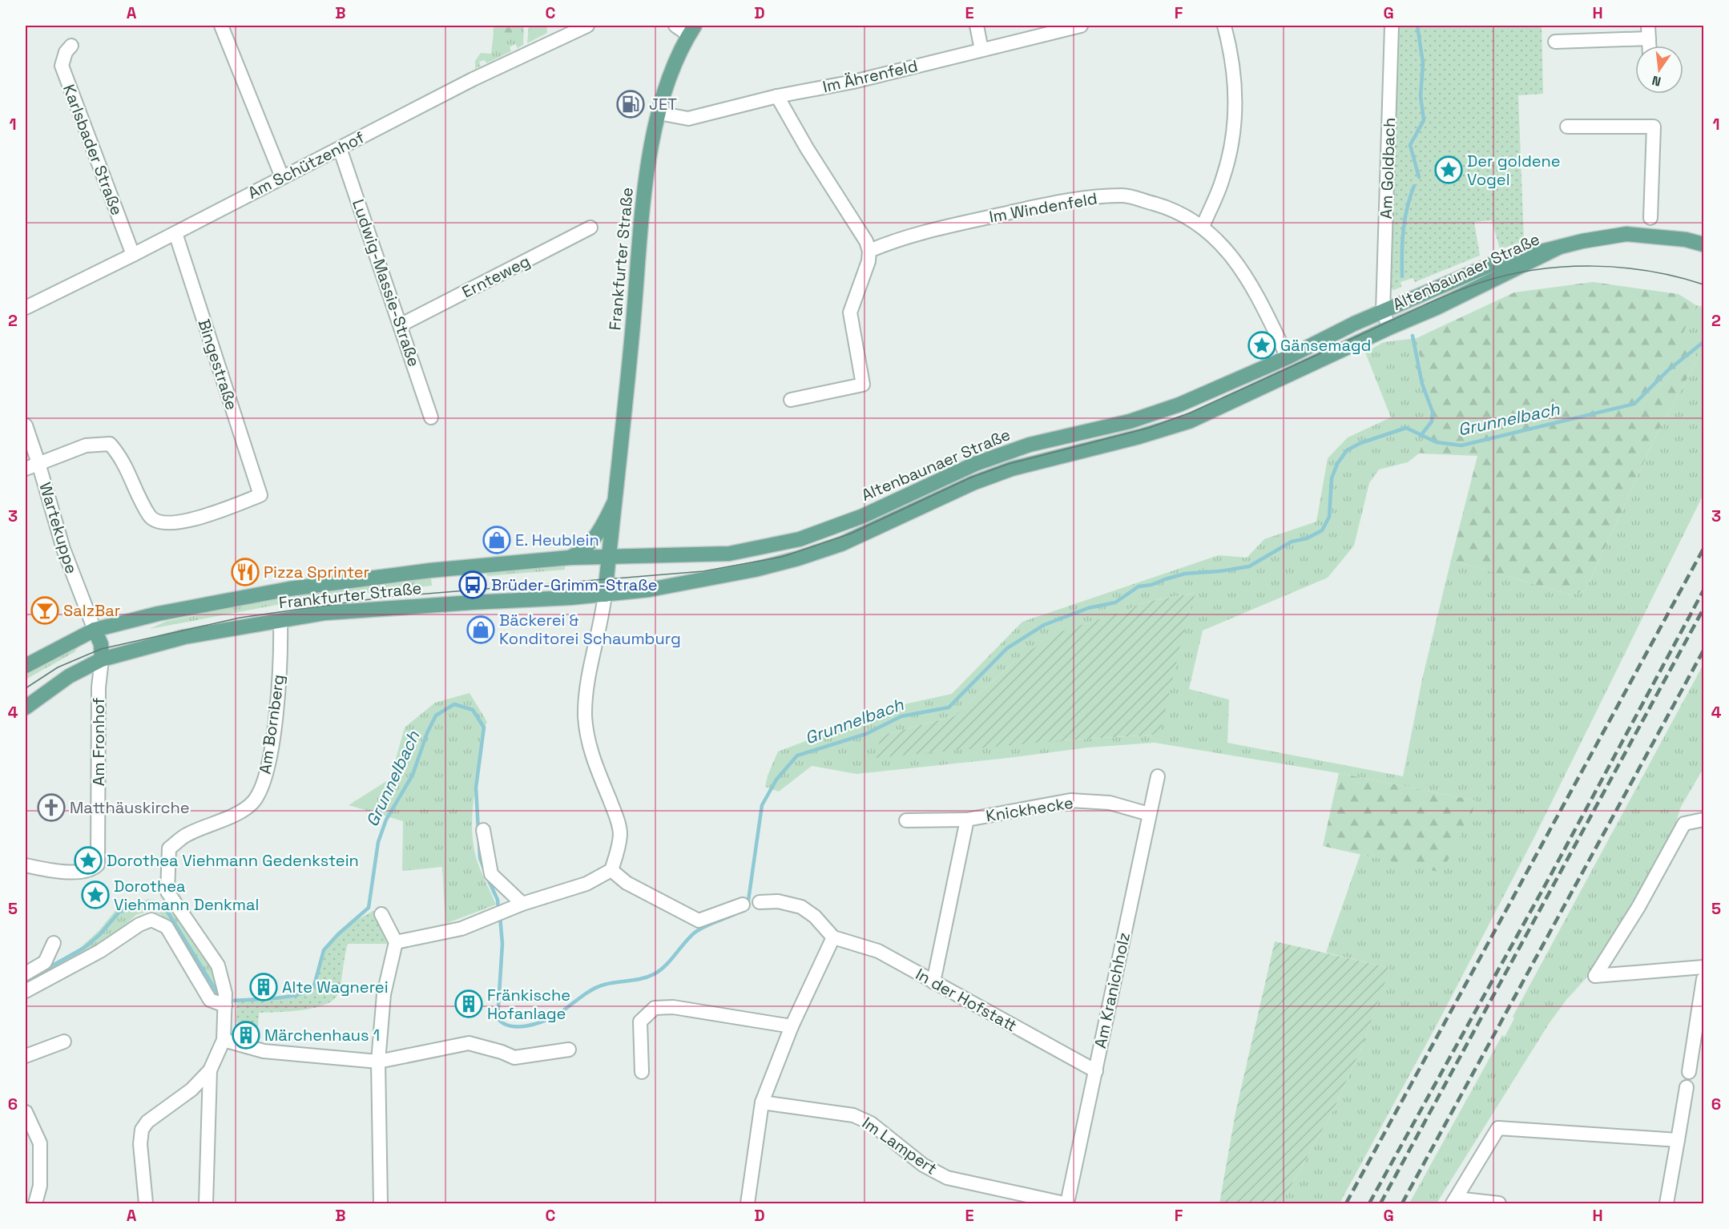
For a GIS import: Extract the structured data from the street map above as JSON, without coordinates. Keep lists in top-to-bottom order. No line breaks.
{"streets":{"main road":["Frankfurter Straße","Altenbaunaer Straße"],"street":["Im Ährenfeld","Karlsbader Straße","Am Schützenhof","Am Goldbach","Im Windenfeld","Ernteweg","Ludwig-Massie-Straße","Bingestraße","Wartekuppe","Am Bornberg","Am Fronhof","Knickhecke","Am Kranichholz","In der Hofstatt","Im Lampert"]},"crossings":[["Im Ährenfeld","Frankfurter Straße"],["Karlsbader Straße","Am Schützenhof"],["Am Schützenhof","Ludwig-Massie-Straße"],["Am Schützenhof","Bingestraße"],["Am Goldbach","Altenbaunaer Straße"],["Im Windenfeld","Altenbaunaer Straße"],["Frankfurter Straße","Altenbaunaer Straße"],["Frankfurter Straße","Wartekuppe"],["Frankfurter Straße","Am Bornberg"],["Frankfurter Straße","Am Fronhof"],["Ernteweg","Ludwig-Massie-Straße"],["Bingestraße","Wartekuppe"],["Knickhecke","Am Kranichholz"],["Knickhecke","In der Hofstatt"],["Am Kranichholz","In der Hofstatt"],["Am Kranichholz","Im Lampert"]],"water":["Grunnelbach"],"places":{"fuel station":["JET"],"place":["Der goldene Vogel","Gänsemagd","Dorothea Viehmann Gedenkstein","Dorothea Viehmann Denkmal"],"shop":["E. Heublein","Bäckerei & Konditorei Schaumburg"],"restaurant":["Pizza Sprinter"],"bus stop":["Brüder-Grimm-Straße"],"bar":["SalzBar"],"church":["Matthäuskirche"],"building":["Alte Wagnerei","Fränkische Hofanlage","Märchenhaus 1"]},"north":"bottom","grid":{"columns":["A","B","C","D","E","F","G","H"],"rows":["1","2","3","4","5","6"]}}
